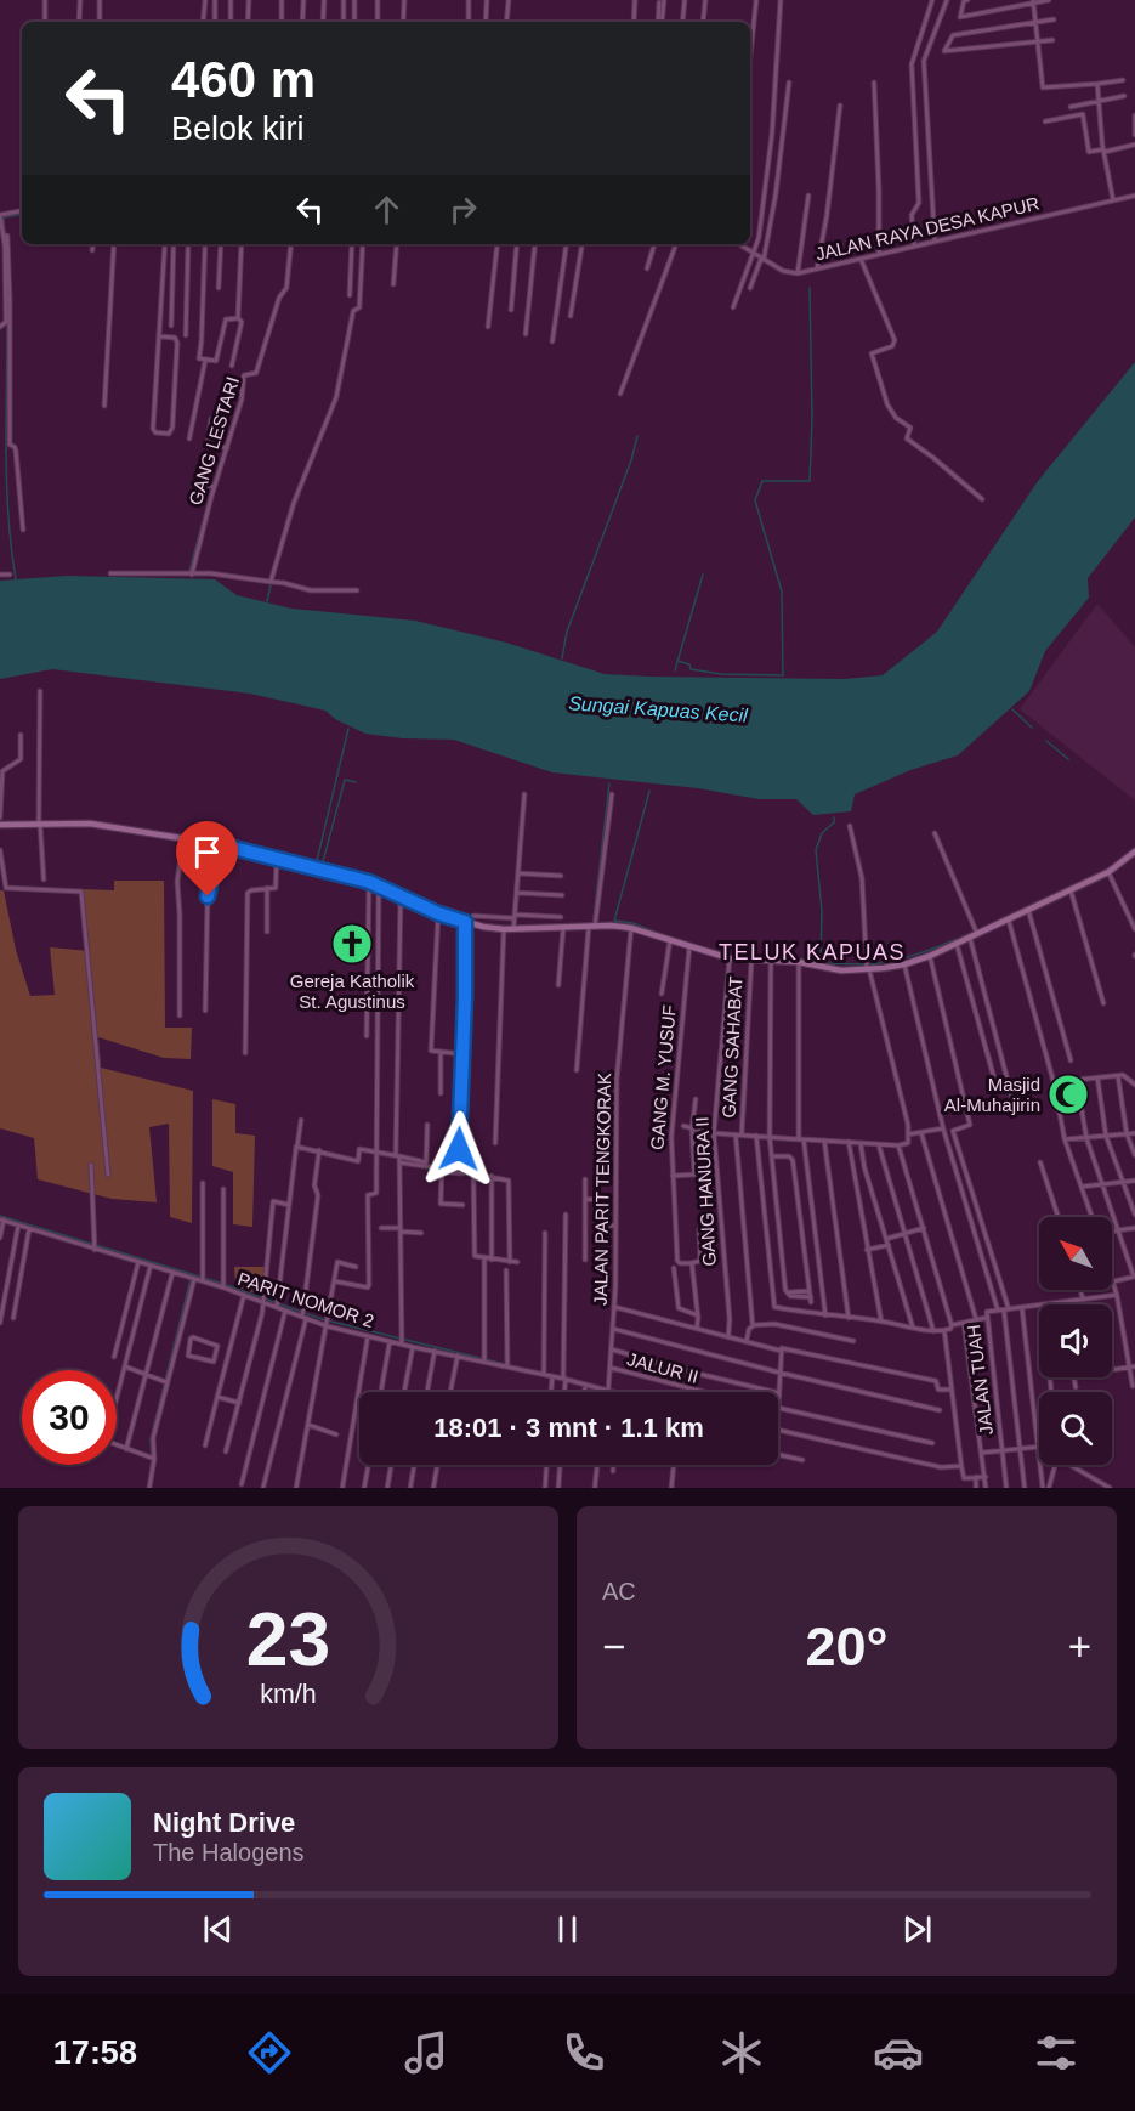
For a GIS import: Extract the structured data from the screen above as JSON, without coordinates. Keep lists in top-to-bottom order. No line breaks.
{"streets":{"street":["JALAN RAYA DESA KAPUR","GANG LESTARI","GANG SAHABAT","GANG M. YUSUF","JALAN PARIT TENGKORAK","GANG HANURA II","PARIT NOMOR 2","JALUR II","JALAN TUAH"]},"crossings":[["JALAN PARIT TENGKORAK","PARIT NOMOR 2"],["JALAN PARIT TENGKORAK","JALUR II"]],"districts":["TELUK KAPUAS"],"water":["Sungai Kapuas Kecil"],"places":{"church":["Gereja Katholik St. Agustinus"],"mosque":["Masjid Al-Muhajirin"]},"north":"top left","page":{"turn":["460 m","Belok kiri"],"limit":"30","trip":"18:01 · 3 mnt · 1.1 km","tile":"AC","heat":["−","20°","+"],"song":["Night Drive","The Halogens"],"tabs":"17:58","gauge":["23","km/h"]}}
